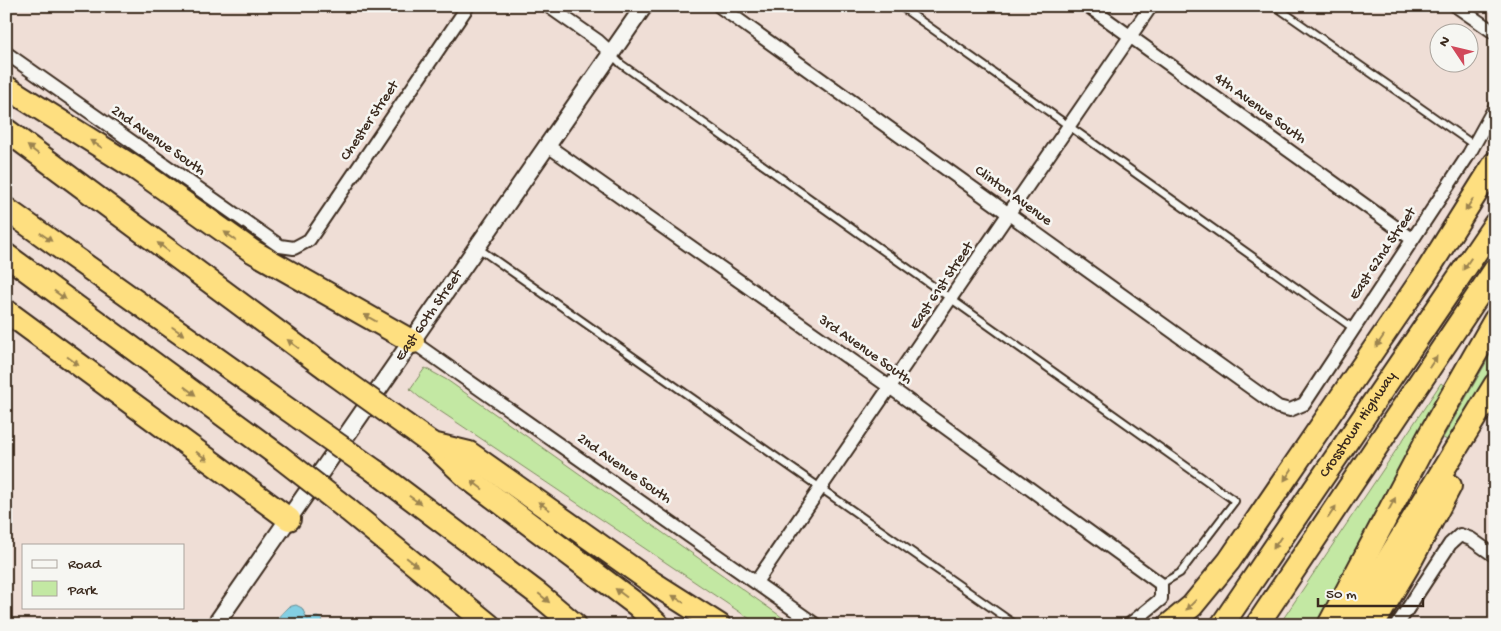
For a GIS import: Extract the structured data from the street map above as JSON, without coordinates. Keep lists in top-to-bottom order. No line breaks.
{"streets":{"highway":["Crosstown Highway"],"street":["4th Avenue South","Chester Street","2nd Avenue South","Clinton Avenue","East 62nd Street","East 61st Street","East 60th Street","3rd Avenue South"]},"crossings":[["4th Avenue South","East 62nd Street"],["4th Avenue South","East 61st Street"],["Chester Street","2nd Avenue South"],["2nd Avenue South","East 61st Street"],["2nd Avenue South","East 60th Street"],["Clinton Avenue","East 62nd Street"],["Clinton Avenue","East 61st Street"],["East 61st Street","3rd Avenue South"],["East 60th Street","3rd Avenue South"]],"legend":["Road","Park"],"scale_bar":"50 m","north":"top left"}
